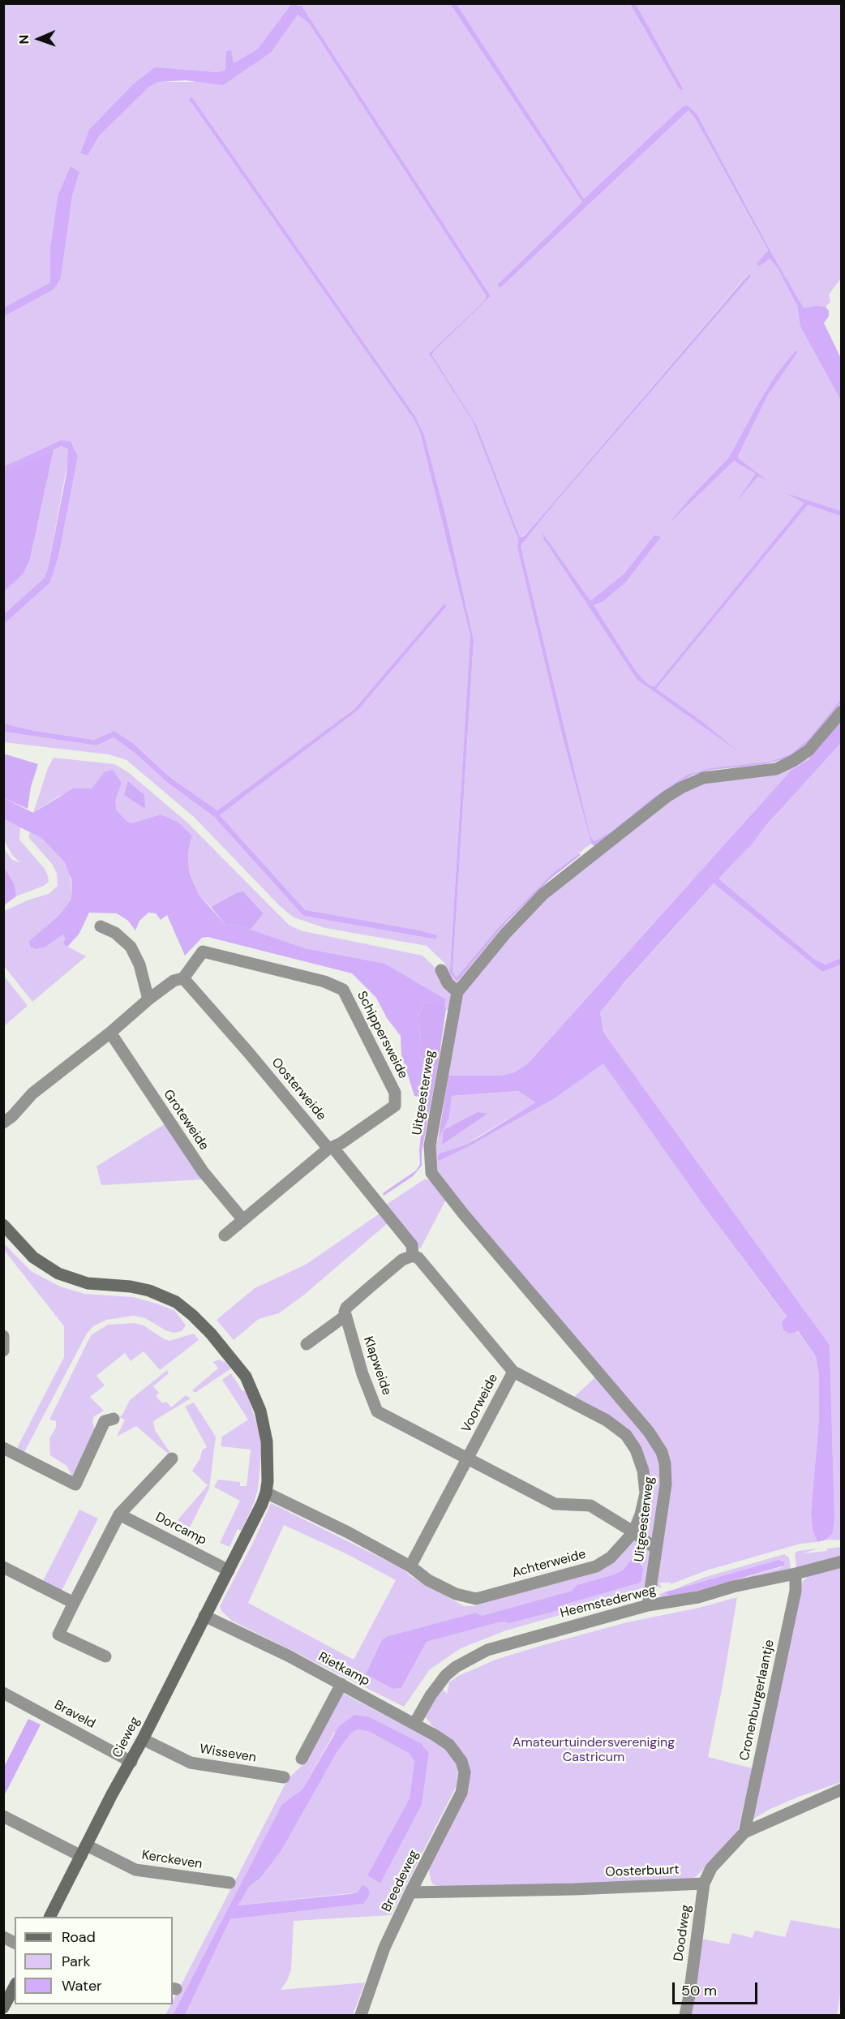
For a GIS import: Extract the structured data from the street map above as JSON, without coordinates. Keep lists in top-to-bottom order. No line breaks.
{"streets":{"street":["Schippersweide","Oosterweide","Uitgeesterweg","Groteweide","Klapweide","Voorweide","Dorcamp","Achterweide","Heemstederweg","Rietkamp","Cronenburgerlaantje","Braveld","Cieweg","Wisseven","Kerckeven","Oosterbuurt","Breedeweg","Doodweg"]},"crossings":[["Schippersweide","Oosterweide"],["Oosterweide","Voorweide"],["Uitgeesterweg","Klapweide"],["Uitgeesterweg","Heemstederweg"],["Klapweide","Voorweide"],["Klapweide","Achterweide"],["Voorweide","Achterweide"],["Dorcamp","Cieweg"],["Heemstederweg","Rietkamp"],["Heemstederweg","Cronenburgerlaantje"],["Rietkamp","Cieweg"],["Rietkamp","Breedeweg"],["Braveld","Cieweg"],["Cieweg","Wisseven"],["Cieweg","Kerckeven"],["Oosterbuurt","Breedeweg"],["Oosterbuurt","Doodweg"]],"parks":["Amateurtuindersvereniging Castricum"],"legend":["Road","Park","Water"],"scale_bar":"50 m","north":"left"}
